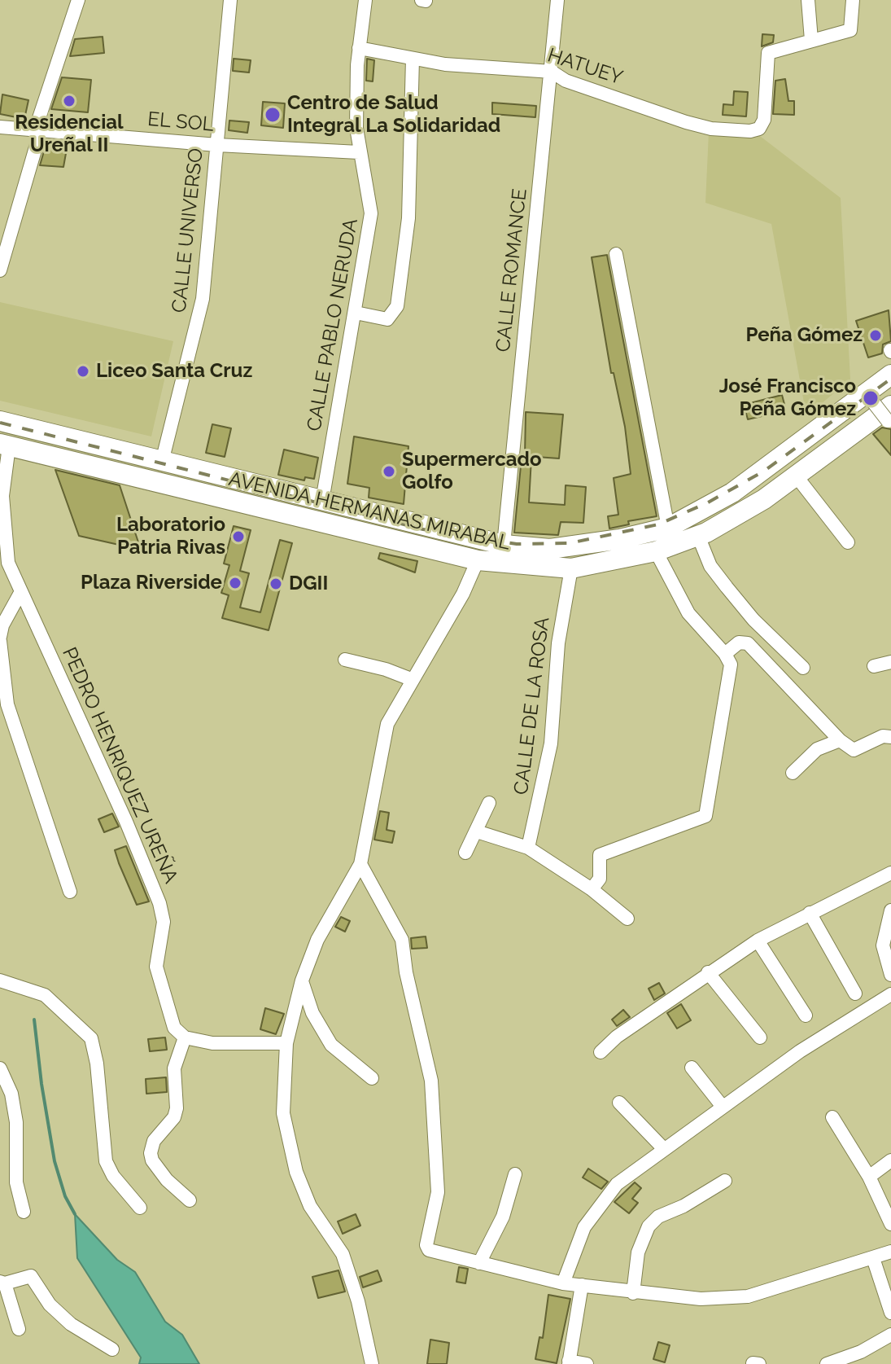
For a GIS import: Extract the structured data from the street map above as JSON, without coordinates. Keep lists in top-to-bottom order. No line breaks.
{"streets":{"main road":["AVENIDA HERMANAS MIRABAL"],"street":["HATUEY","EL SOL","CALLE UNIVERSO","CALLE ROMANCE","CALLE PABLO NERUDA","CALLE DE LA ROSA","PEDRO HENRIQUEZ UREÑA"]},"crossings":[["HATUEY","CALLE ROMANCE"],["HATUEY","CALLE PABLO NERUDA"],["EL SOL","CALLE UNIVERSO"],["EL SOL","CALLE PABLO NERUDA"],["CALLE UNIVERSO","AVENIDA HERMANAS MIRABAL"],["CALLE ROMANCE","AVENIDA HERMANAS MIRABAL"],["CALLE PABLO NERUDA","AVENIDA HERMANAS MIRABAL"],["AVENIDA HERMANAS MIRABAL","CALLE DE LA ROSA"],["AVENIDA HERMANAS MIRABAL","PEDRO HENRIQUEZ UREÑA"]],"places":["Residencial Ureñal II","Centro de Salud Integral La Solidaridad","Peña Gómez","Liceo Santa Cruz","José Francisco Peña Gómez","Supermercado Golfo","Laboratorio Patria Rivas","Plaza Riverside","DGII"]}
